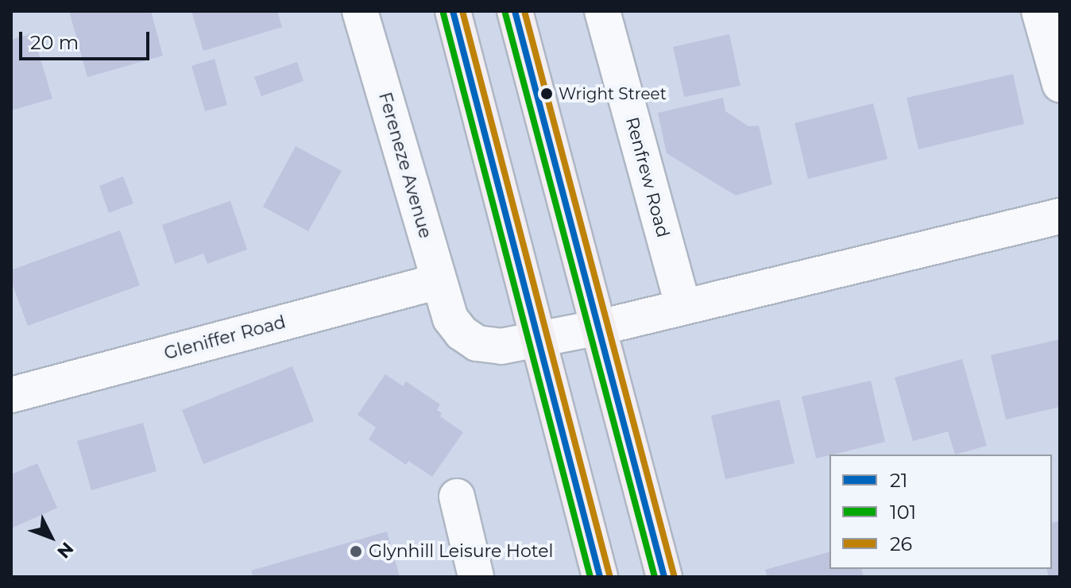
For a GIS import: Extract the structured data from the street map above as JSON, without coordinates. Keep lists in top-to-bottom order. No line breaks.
{"streets":{"street":["Fereneze Avenue","Renfrew Road","Gleniffer Road"]},"crossings":[["Fereneze Avenue","Gleniffer Road"]],"places":["Wright Street","Glynhill Leisure Hotel"],"lines":["transit line 21","transit line 26","transit line 101"],"legend":["21","101","26"],"scale_bar":"20 m","north":"bottom right"}
